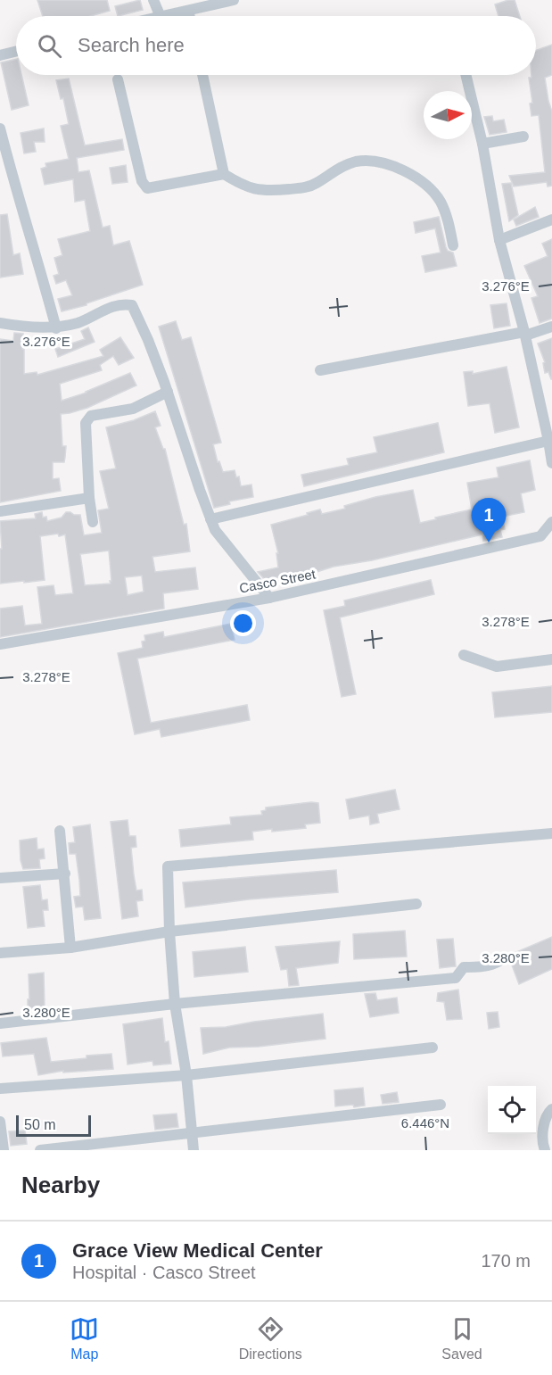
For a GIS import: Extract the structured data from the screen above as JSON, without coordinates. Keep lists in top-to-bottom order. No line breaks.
{"streets":{"street":["Casco Street"]},"scale_bar":"50 m","north":"right","page":{"search":"Search here","pins":"1","scale":"50 m","heading":"Nearby","list":[{"mark":"1","name":"Grace View Medical Center","note":"Hospital · Casco Street","value":"170 m"}],"nav":["Map","Directions","Saved"]},"coordinates":["3.276°E","3.278°E","3.280°E","6.446°N"]}
